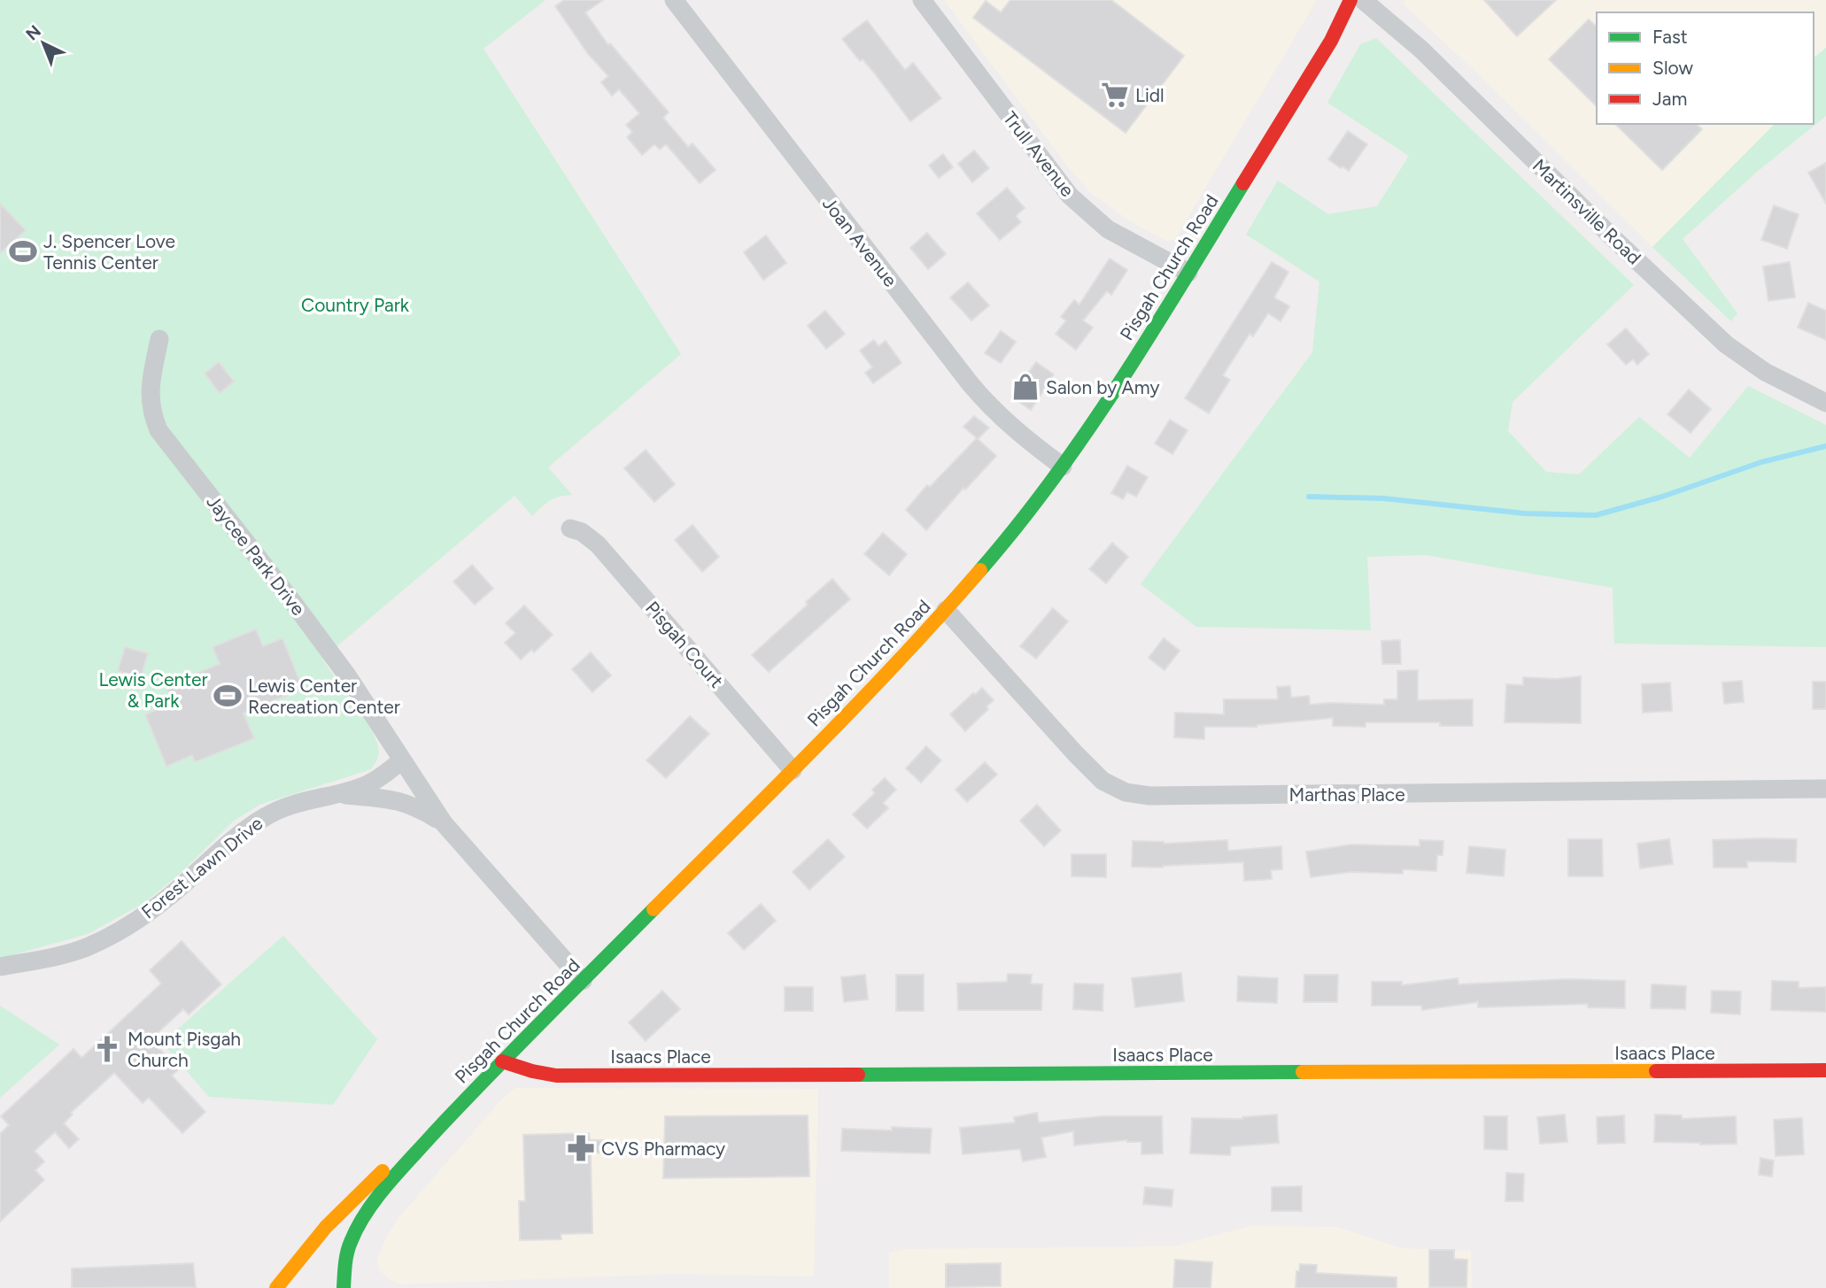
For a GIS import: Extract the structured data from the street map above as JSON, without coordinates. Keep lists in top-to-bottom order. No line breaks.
{"streets":{"main road":["Pisgah Church Road","Isaacs Place"],"street":["Trull Avenue","Martinsville Road","Joan Avenue","Jaycee Park Drive","Pisgah Court","Marthas Place","Forest Lawn Drive"]},"crossings":[["Trull Avenue","Pisgah Church Road"],["Joan Avenue","Pisgah Church Road"],["Pisgah Church Road","Pisgah Court"],["Pisgah Church Road","Marthas Place"],["Pisgah Church Road","Forest Lawn Drive"],["Pisgah Church Road","Isaacs Place"],["Jaycee Park Drive","Forest Lawn Drive"]],"parks":["Country Park","Lewis Center & Park"],"places":{"supermarket":["Lidl"],"sports":["J. Spencer Love Tennis Center","Lewis Center Recreation Center"],"shop":["Salon by Amy"],"church":["Mount Pisgah Church"],"pharmacy":["CVS Pharmacy"]},"legend":["Fast","Slow","Jam"],"north":"top left"}
